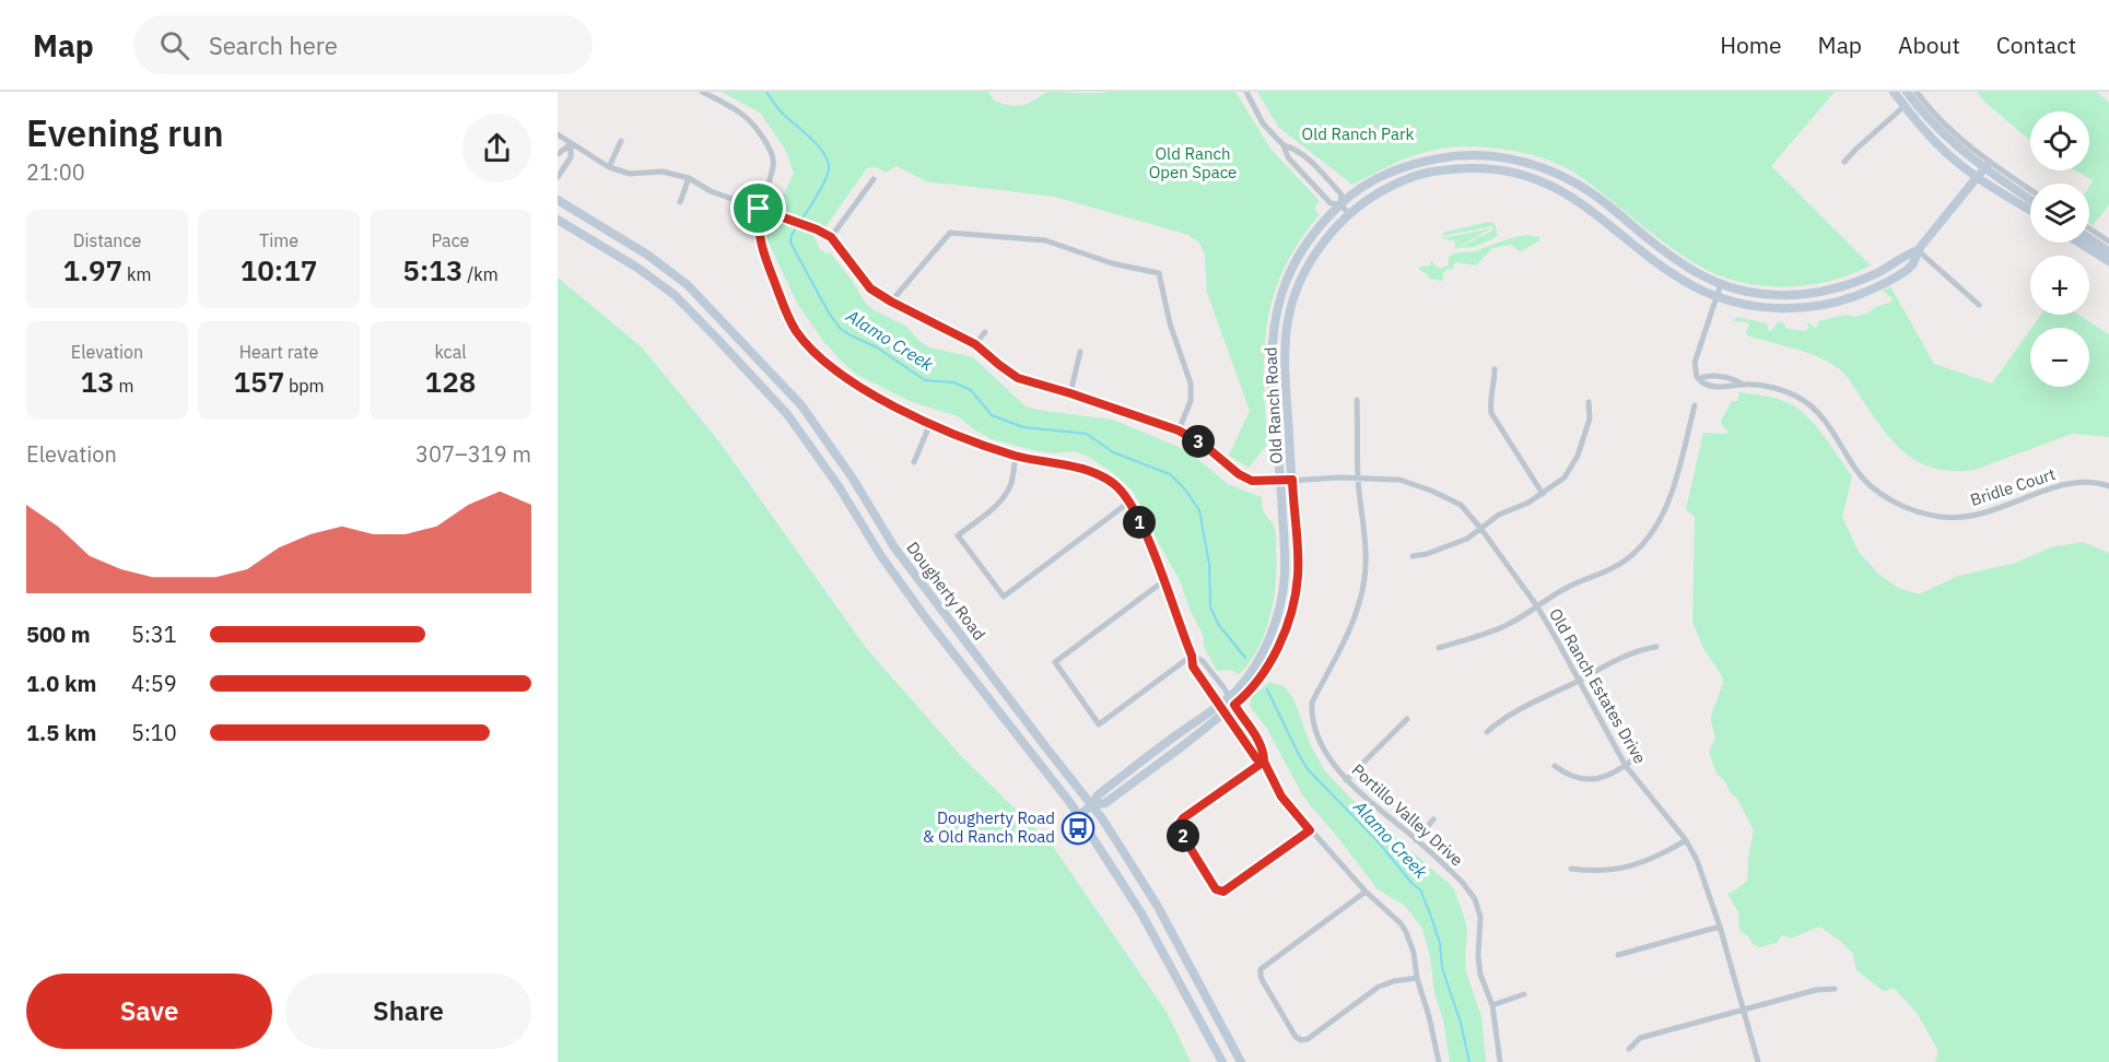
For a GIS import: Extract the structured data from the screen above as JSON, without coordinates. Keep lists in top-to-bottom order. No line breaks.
{"streets":{"street":["Old Ranch Road","Bridle Court","Dougherty Road","Old Ranch Estates Drive","Portillo Valley Drive"]},"crossings":[["Old Ranch Road","Bridle Court"],["Old Ranch Road","Dougherty Road"],["Old Ranch Road","Old Ranch Estates Drive"],["Old Ranch Estates Drive","Portillo Valley Drive"]],"water":["Alamo Creek"],"parks":["Old Ranch Park","Old Ranch Open Space"],"places":{"bus stop":["Dougherty Road & Old Ranch Road"]},"page":{"header":"Map","search":"Search here","nav":["Home","Map","About","Contact"],"heading":["Evening run","21:00"],"map_buttons":["+","−"],"stats":[["Distance","1.97 km"],["Time","10:17"],["Pace","5:13 /km"],["Elevation","13 m"],["Heart rate","157 bpm"],["kcal","128"]],"pins":["3","1","2"],"chart":["Elevation","307–319 m"],"list":[{"name":"500 m","note":"5:31"},{"name":"1.0 km","note":"4:59"},{"name":"1.5 km","note":"5:10"}],"buttons":["Save","Share"]}}
